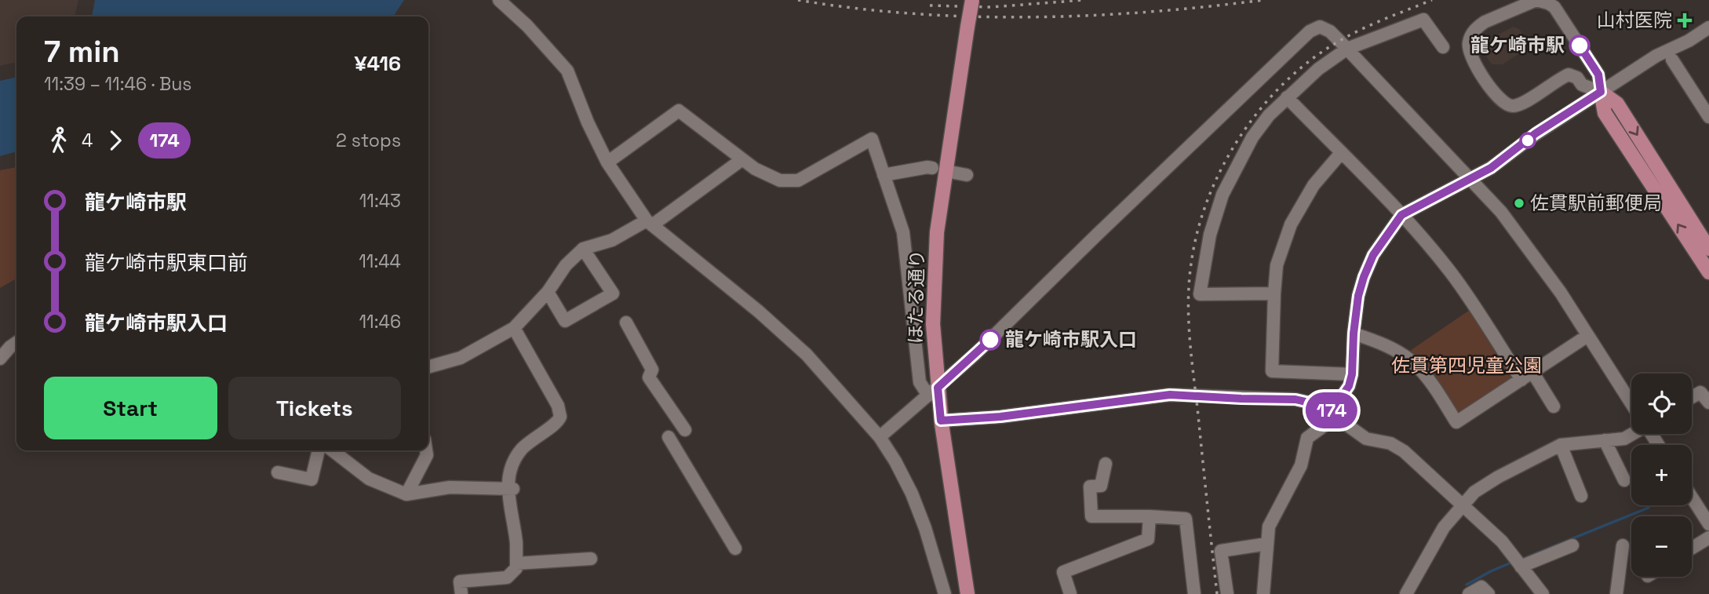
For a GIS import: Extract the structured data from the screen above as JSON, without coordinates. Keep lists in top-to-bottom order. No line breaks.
{"streets":{"main road":["ほたる通り"]},"parks":["佐貫第四児童公園"],"places":{"health":["山村医院"],"other":["龍ケ崎市駅","佐貫駅前郵便局","龍ケ崎市駅入口"]},"lines":["bus line 174"],"page":{"on_map":"174","heading":["7 min","11:39 – 11:46 · Bus","¥416"],"legs":["4","174","2 stops"],"list":[{"name":"龍ケ崎市駅","value":"11:43"},{"name":"龍ケ崎市駅東口前","value":"11:44"},{"name":"龍ケ崎市駅入口","value":"11:46"}],"buttons":["Start","Tickets"],"map_buttons":["+","−"]}}
